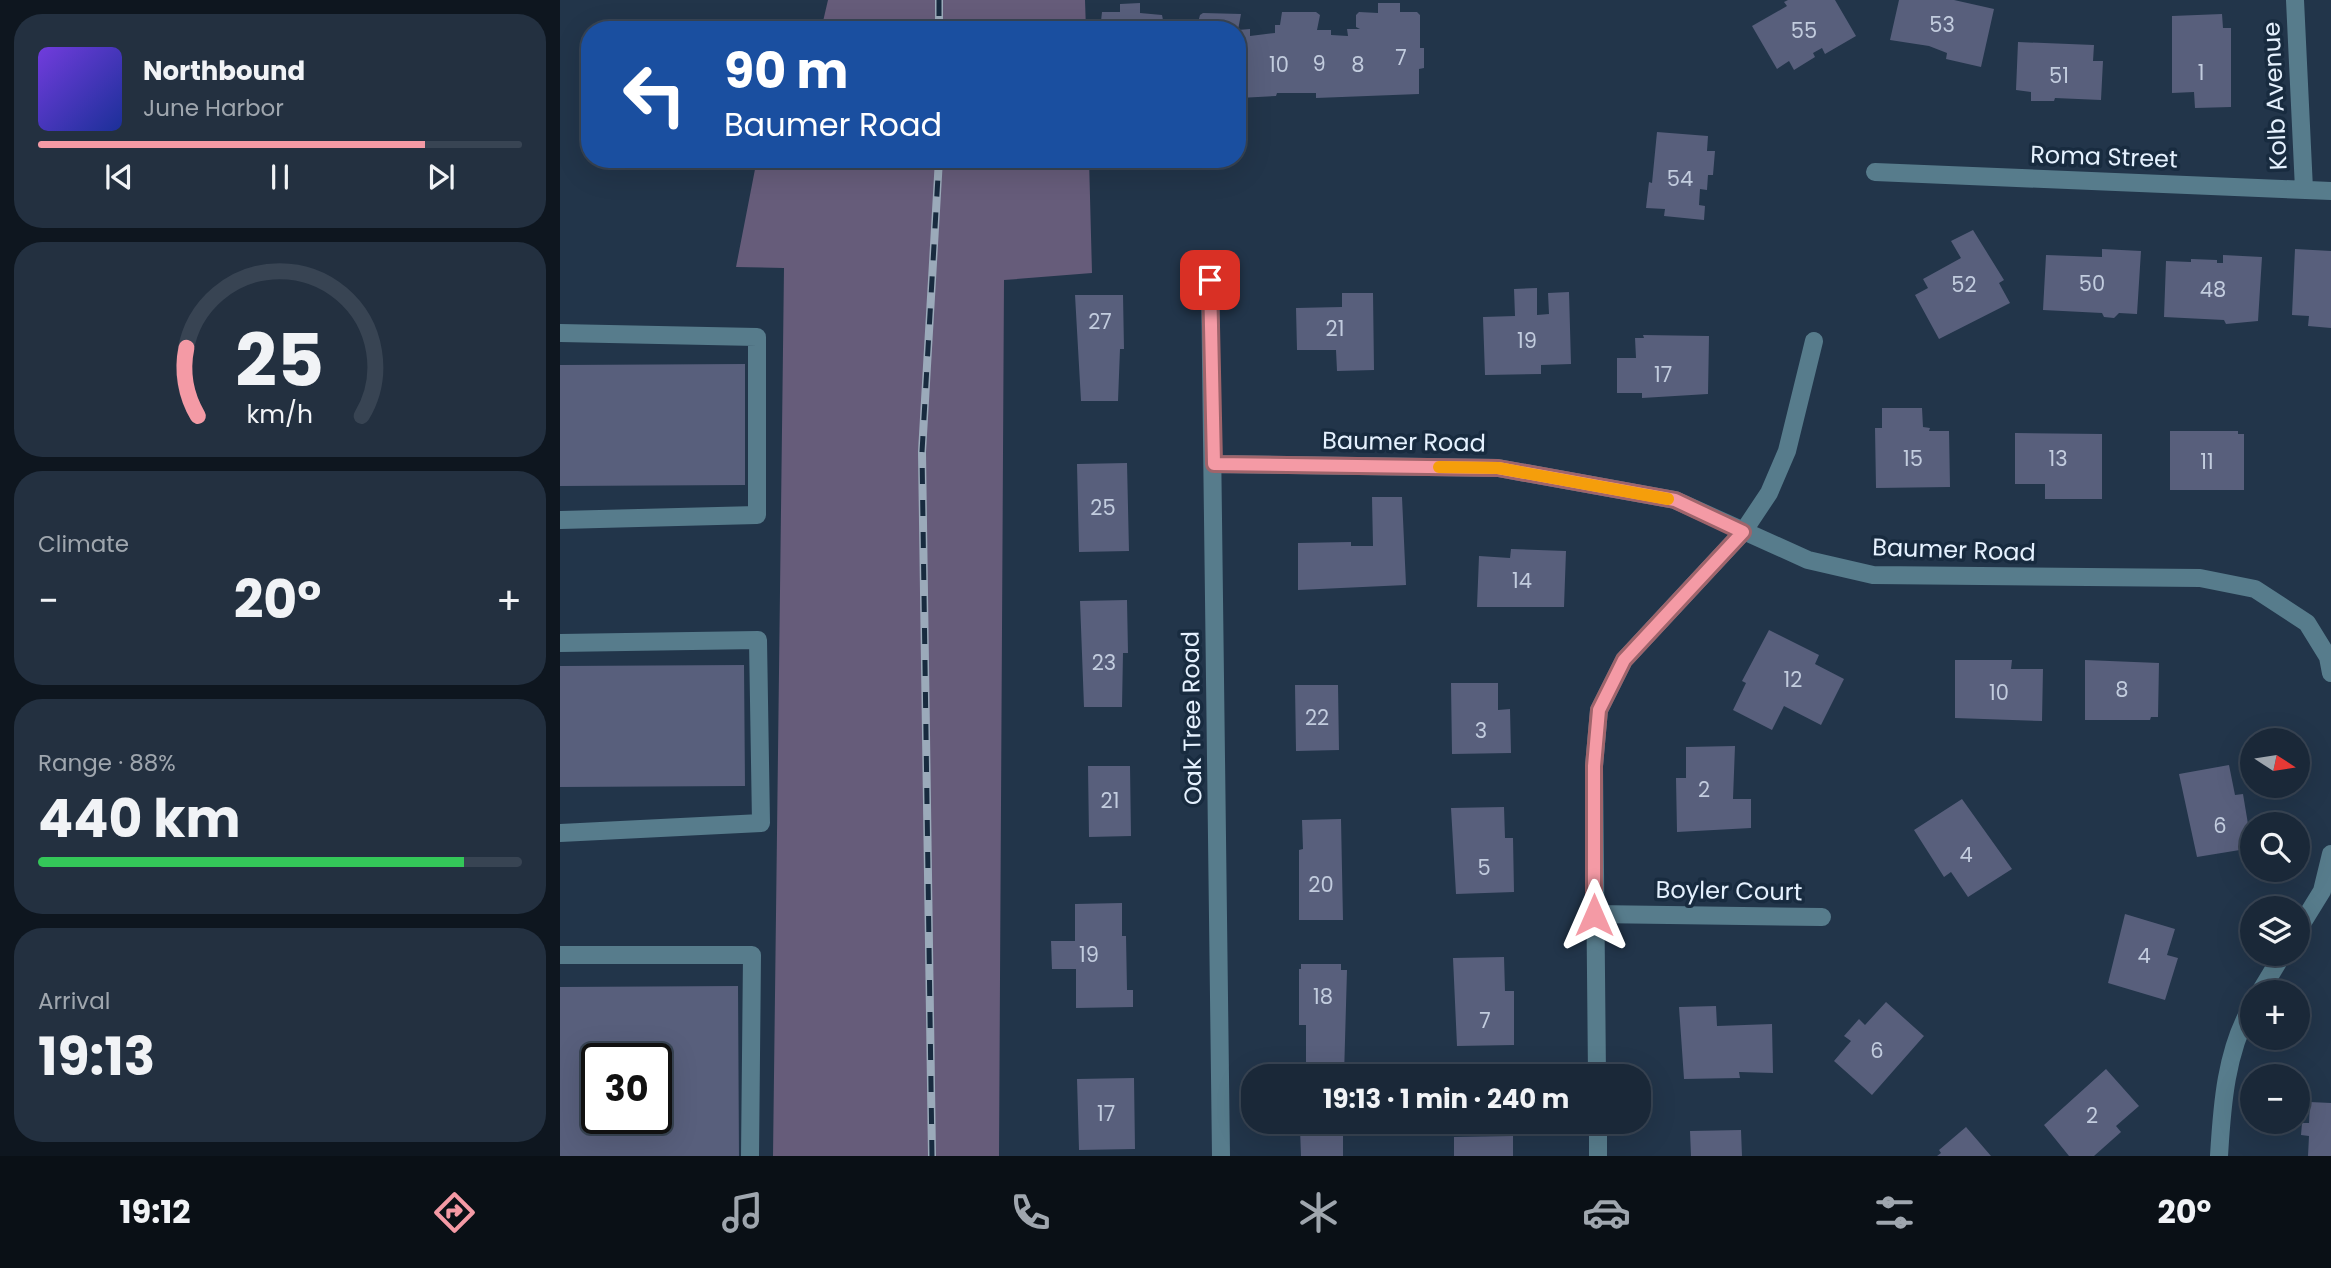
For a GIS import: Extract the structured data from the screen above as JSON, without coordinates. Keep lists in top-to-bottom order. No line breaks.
{"streets":{"street":["Kolb Avenue","Roma Street","Baumer Road","Oak Tree Road","Boyler Court"]},"crossings":[["Kolb Avenue","Roma Street"],["Baumer Road","Oak Tree Road"]],"house_numbers":["53","55","7","9","10","8","1","51","54","50","52","48","27","21","19","17","15","13","11","25","14","23","12","8","10","22","3","2","21","6","4","5","20","19","4","18","7","6","17","2"],"north":"right","page":{"turn":["90 m","Baumer Road"],"song":["Northbound","June Harbor"],"tile":["Climate",["Range · 88%","440 km"],["Arrival","19:13"]],"heat":["−","20°","+"],"map_buttons":["+","−"],"limit":"30","trip":"19:13 · 1 min · 240 m","tabs":["19:12","20°"],"gauge":["25","km/h"]}}
